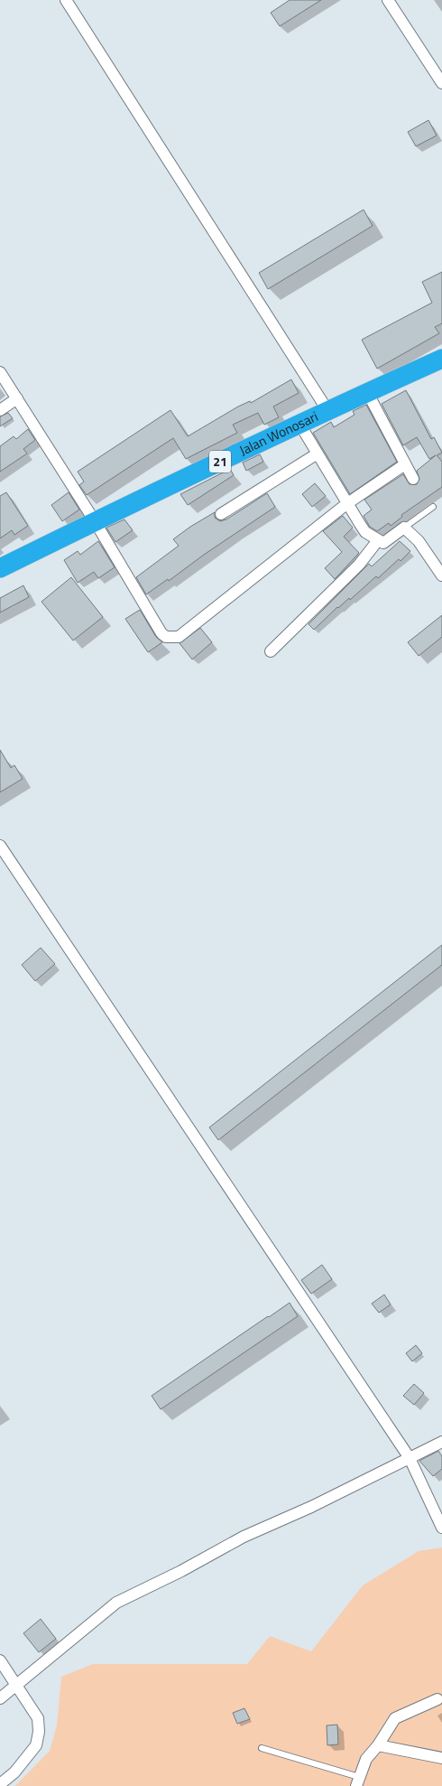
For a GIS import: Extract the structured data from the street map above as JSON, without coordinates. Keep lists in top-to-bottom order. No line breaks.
{"streets":{"highway":["Jalan Wonosari","21"]}}
